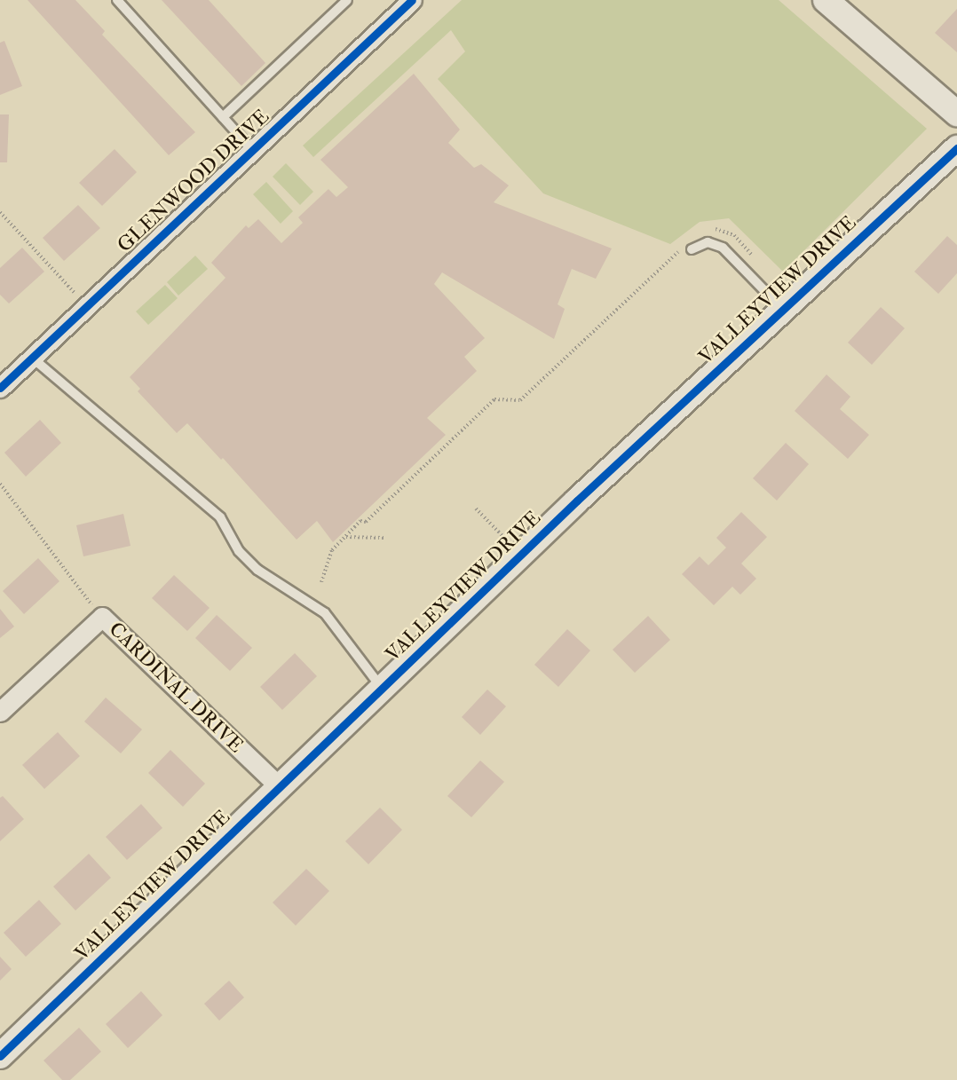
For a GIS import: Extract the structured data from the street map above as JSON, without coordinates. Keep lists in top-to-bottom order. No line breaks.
{"streets":{"street":["GLENWOOD DRIVE","VALLEYVIEW DRIVE","CARDINAL DRIVE"]},"crossings":[["VALLEYVIEW DRIVE","CARDINAL DRIVE"]]}
